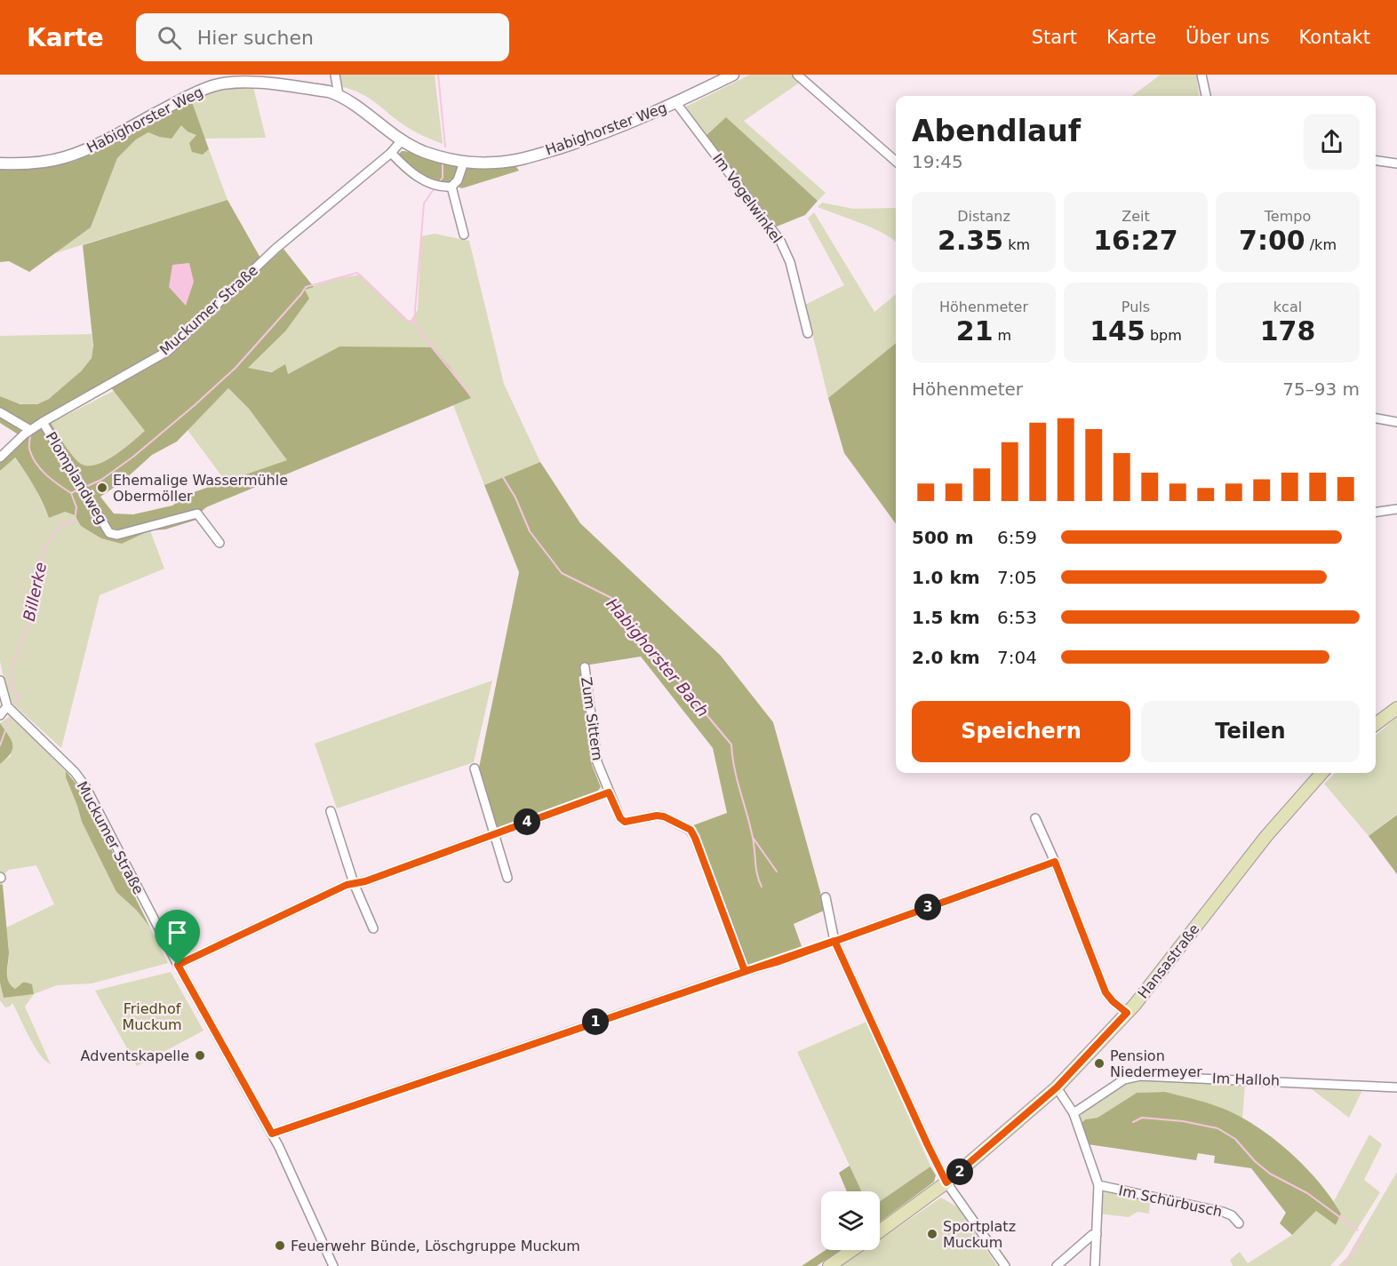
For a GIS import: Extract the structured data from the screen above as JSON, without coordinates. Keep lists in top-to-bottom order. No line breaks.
{"streets":{"main road":["Hansastraße"],"street":["Habighorster Weg","Im Vogelwinkel","Muckumer Straße","Plomplandweg","Zum Sittern","Im Halloh","Im Schürbusch"]},"crossings":[["Habighorster Weg","Im Vogelwinkel"],["Habighorster Weg","Muckumer Straße"],["Muckumer Straße","Plomplandweg"]],"water":["Billerke","Habighorster Bach"],"parks":["Friedhof Muckum"],"places":["Ehemalige Wassermühle Obermöller","Adventskapelle","Pension Niedermeyer","Sportplatz Muckum","Feuerwehr Bünde, Löschgruppe Muckum"],"page":{"header":"Karte","search":"Hier suchen","nav":["Start","Karte","Über uns","Kontakt"],"heading":["Abendlauf","19:45"],"stats":[["Distanz","2.35 km"],["Zeit","16:27"],["Tempo","7:00 /km"],["Höhenmeter","21 m"],["Puls","145 bpm"],["kcal","178"]],"chart":["Höhenmeter","75–93 m"],"list":[{"name":"500 m","note":"6:59"},{"name":"1.0 km","note":"7:05"},{"name":"1.5 km","note":"6:53"},{"name":"2.0 km","note":"7:04"}],"buttons":["Speichern","Teilen"],"pins":["4","3","1","2"]}}
